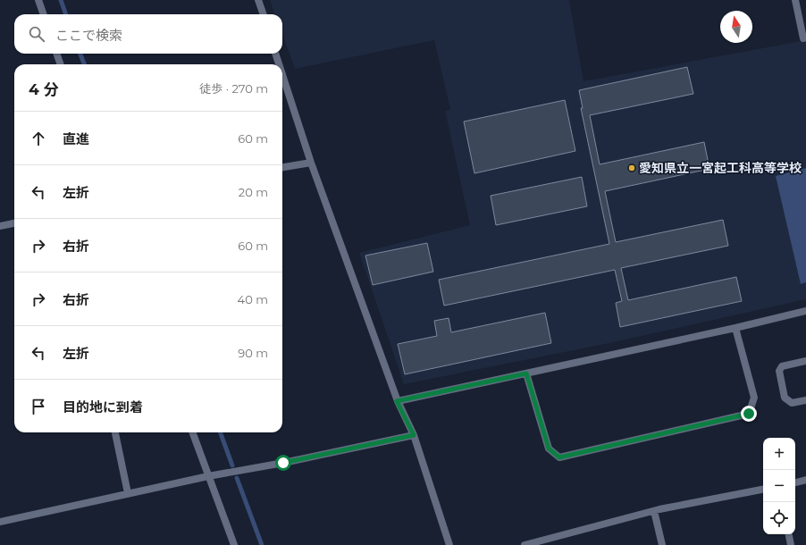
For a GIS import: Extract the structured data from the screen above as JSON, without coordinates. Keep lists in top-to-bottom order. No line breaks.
{"places":["愛知県立一宮起工科高等学校"],"north":"top","page":{"search":"ここで検索","heading":["4 分","徒歩 · 270 m"],"list":[["直進","60 m"],["左折","20 m"],["右折","60 m"],["右折","40 m"],["左折","90 m"],"目的地に到着"],"map_buttons":["+","−"]}}
